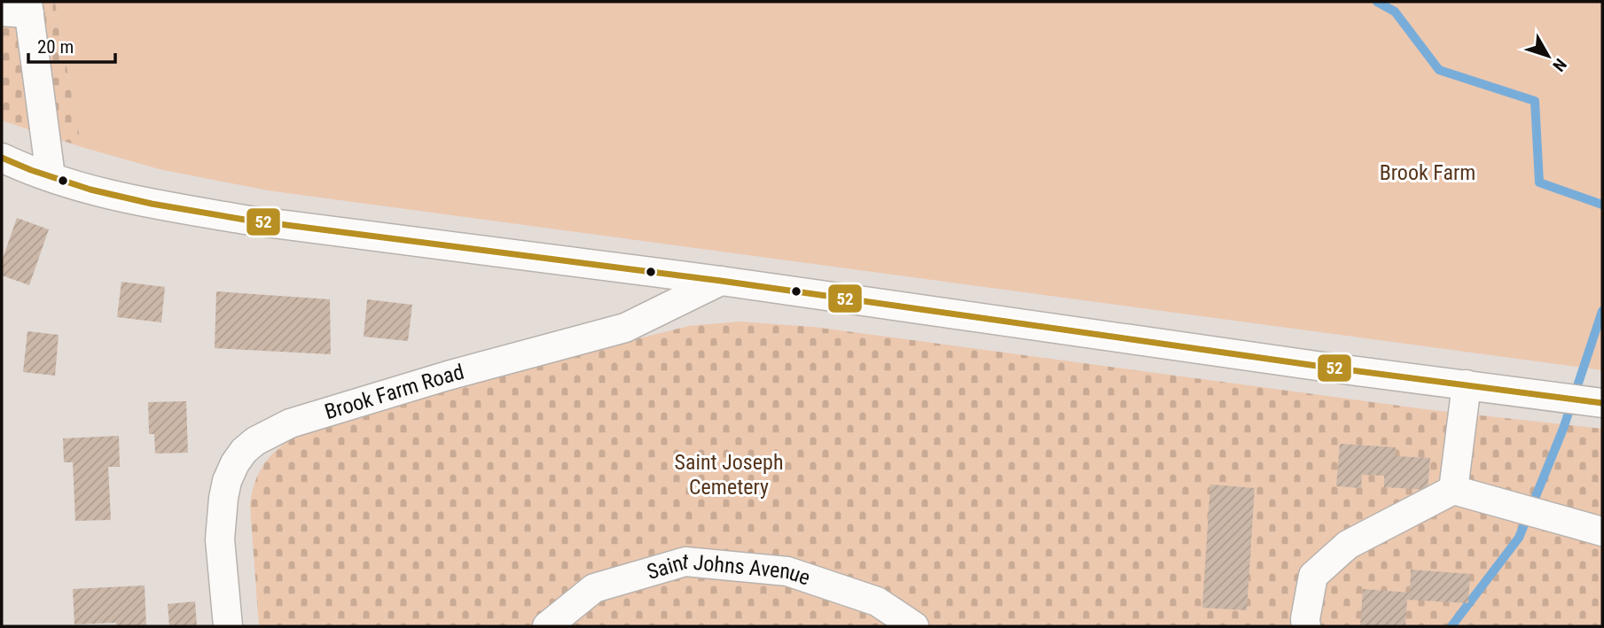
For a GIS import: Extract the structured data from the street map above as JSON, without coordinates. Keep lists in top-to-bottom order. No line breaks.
{"streets":{"street":["Brook Farm Road","Saint Johns Avenue"]},"parks":["Brook Farm","Saint Joseph Cemetery"],"lines":["transit line 52"],"scale_bar":"20 m","north":"bottom right"}
